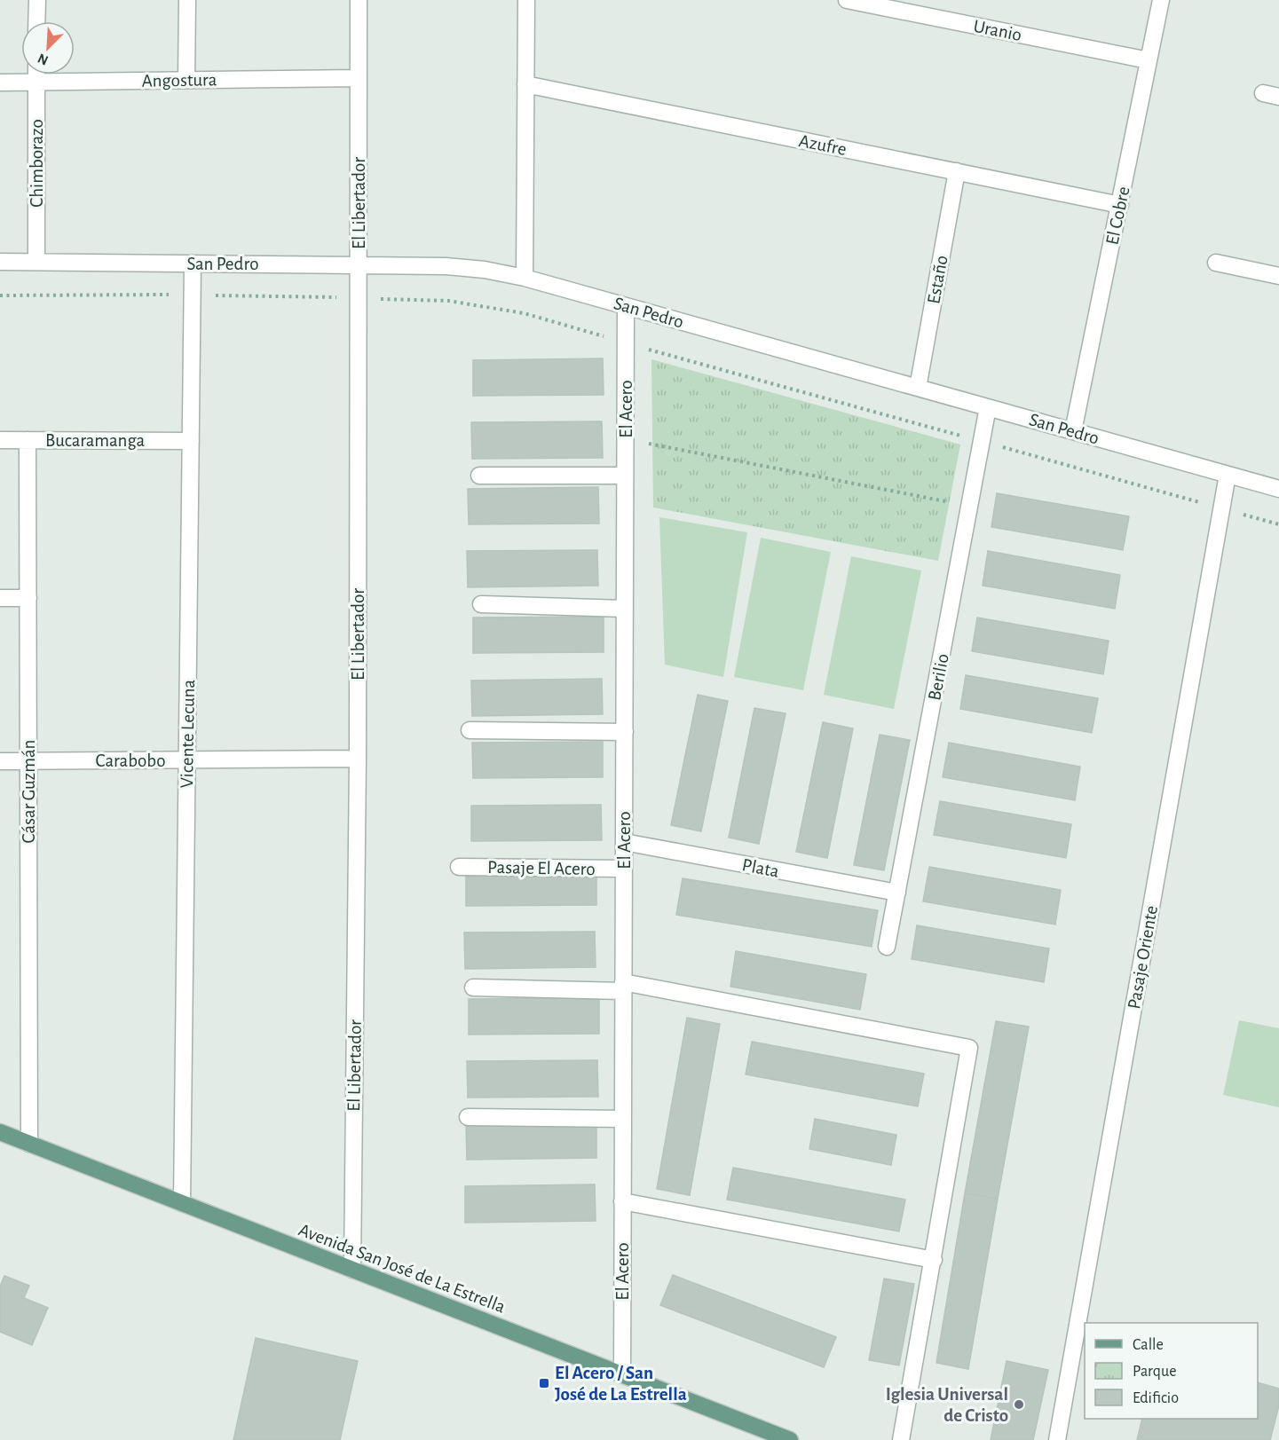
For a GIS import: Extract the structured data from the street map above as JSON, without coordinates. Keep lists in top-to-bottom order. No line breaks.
{"streets":{"main road":["Avenida San José de La Estrella"],"street":["Uranio","Angostura","Azufre","Chimborazo","El Libertador","El Cobre","San Pedro","Estaño","El Acero","Bucaramanga","Berilio","Vicente Lecuna","Carabobo","Cásar Guzmán","Pasaje El Acero","Plata","Pasaje Oriente"]},"crossings":[["Uranio","El Cobre"],["Angostura","Chimborazo"],["Angostura","El Libertador"],["Azufre","El Cobre"],["Azufre","Estaño"],["Chimborazo","San Pedro"],["El Libertador","San Pedro"],["El Libertador","Carabobo"],["El Libertador","Avenida San José de La Estrella"],["El Cobre","San Pedro"],["San Pedro","Estaño"],["San Pedro","El Acero"],["San Pedro","Berilio"],["San Pedro","Vicente Lecuna"],["San Pedro","Pasaje Oriente"],["El Acero","Pasaje El Acero"],["El Acero","Plata"],["El Acero","Avenida San José de La Estrella"],["Bucaramanga","Vicente Lecuna"],["Bucaramanga","Cásar Guzmán"],["Berilio","Plata"],["Vicente Lecuna","Carabobo"],["Vicente Lecuna","Avenida San José de La Estrella"],["Carabobo","Cásar Guzmán"],["Cásar Guzmán","Avenida San José de La Estrella"]],"places":{"transit":["El Acero / San José de La Estrella"],"other":["Iglesia Universal de Cristo"]},"legend":["Calle","Parque","Edificio"],"north":"bottom left"}
